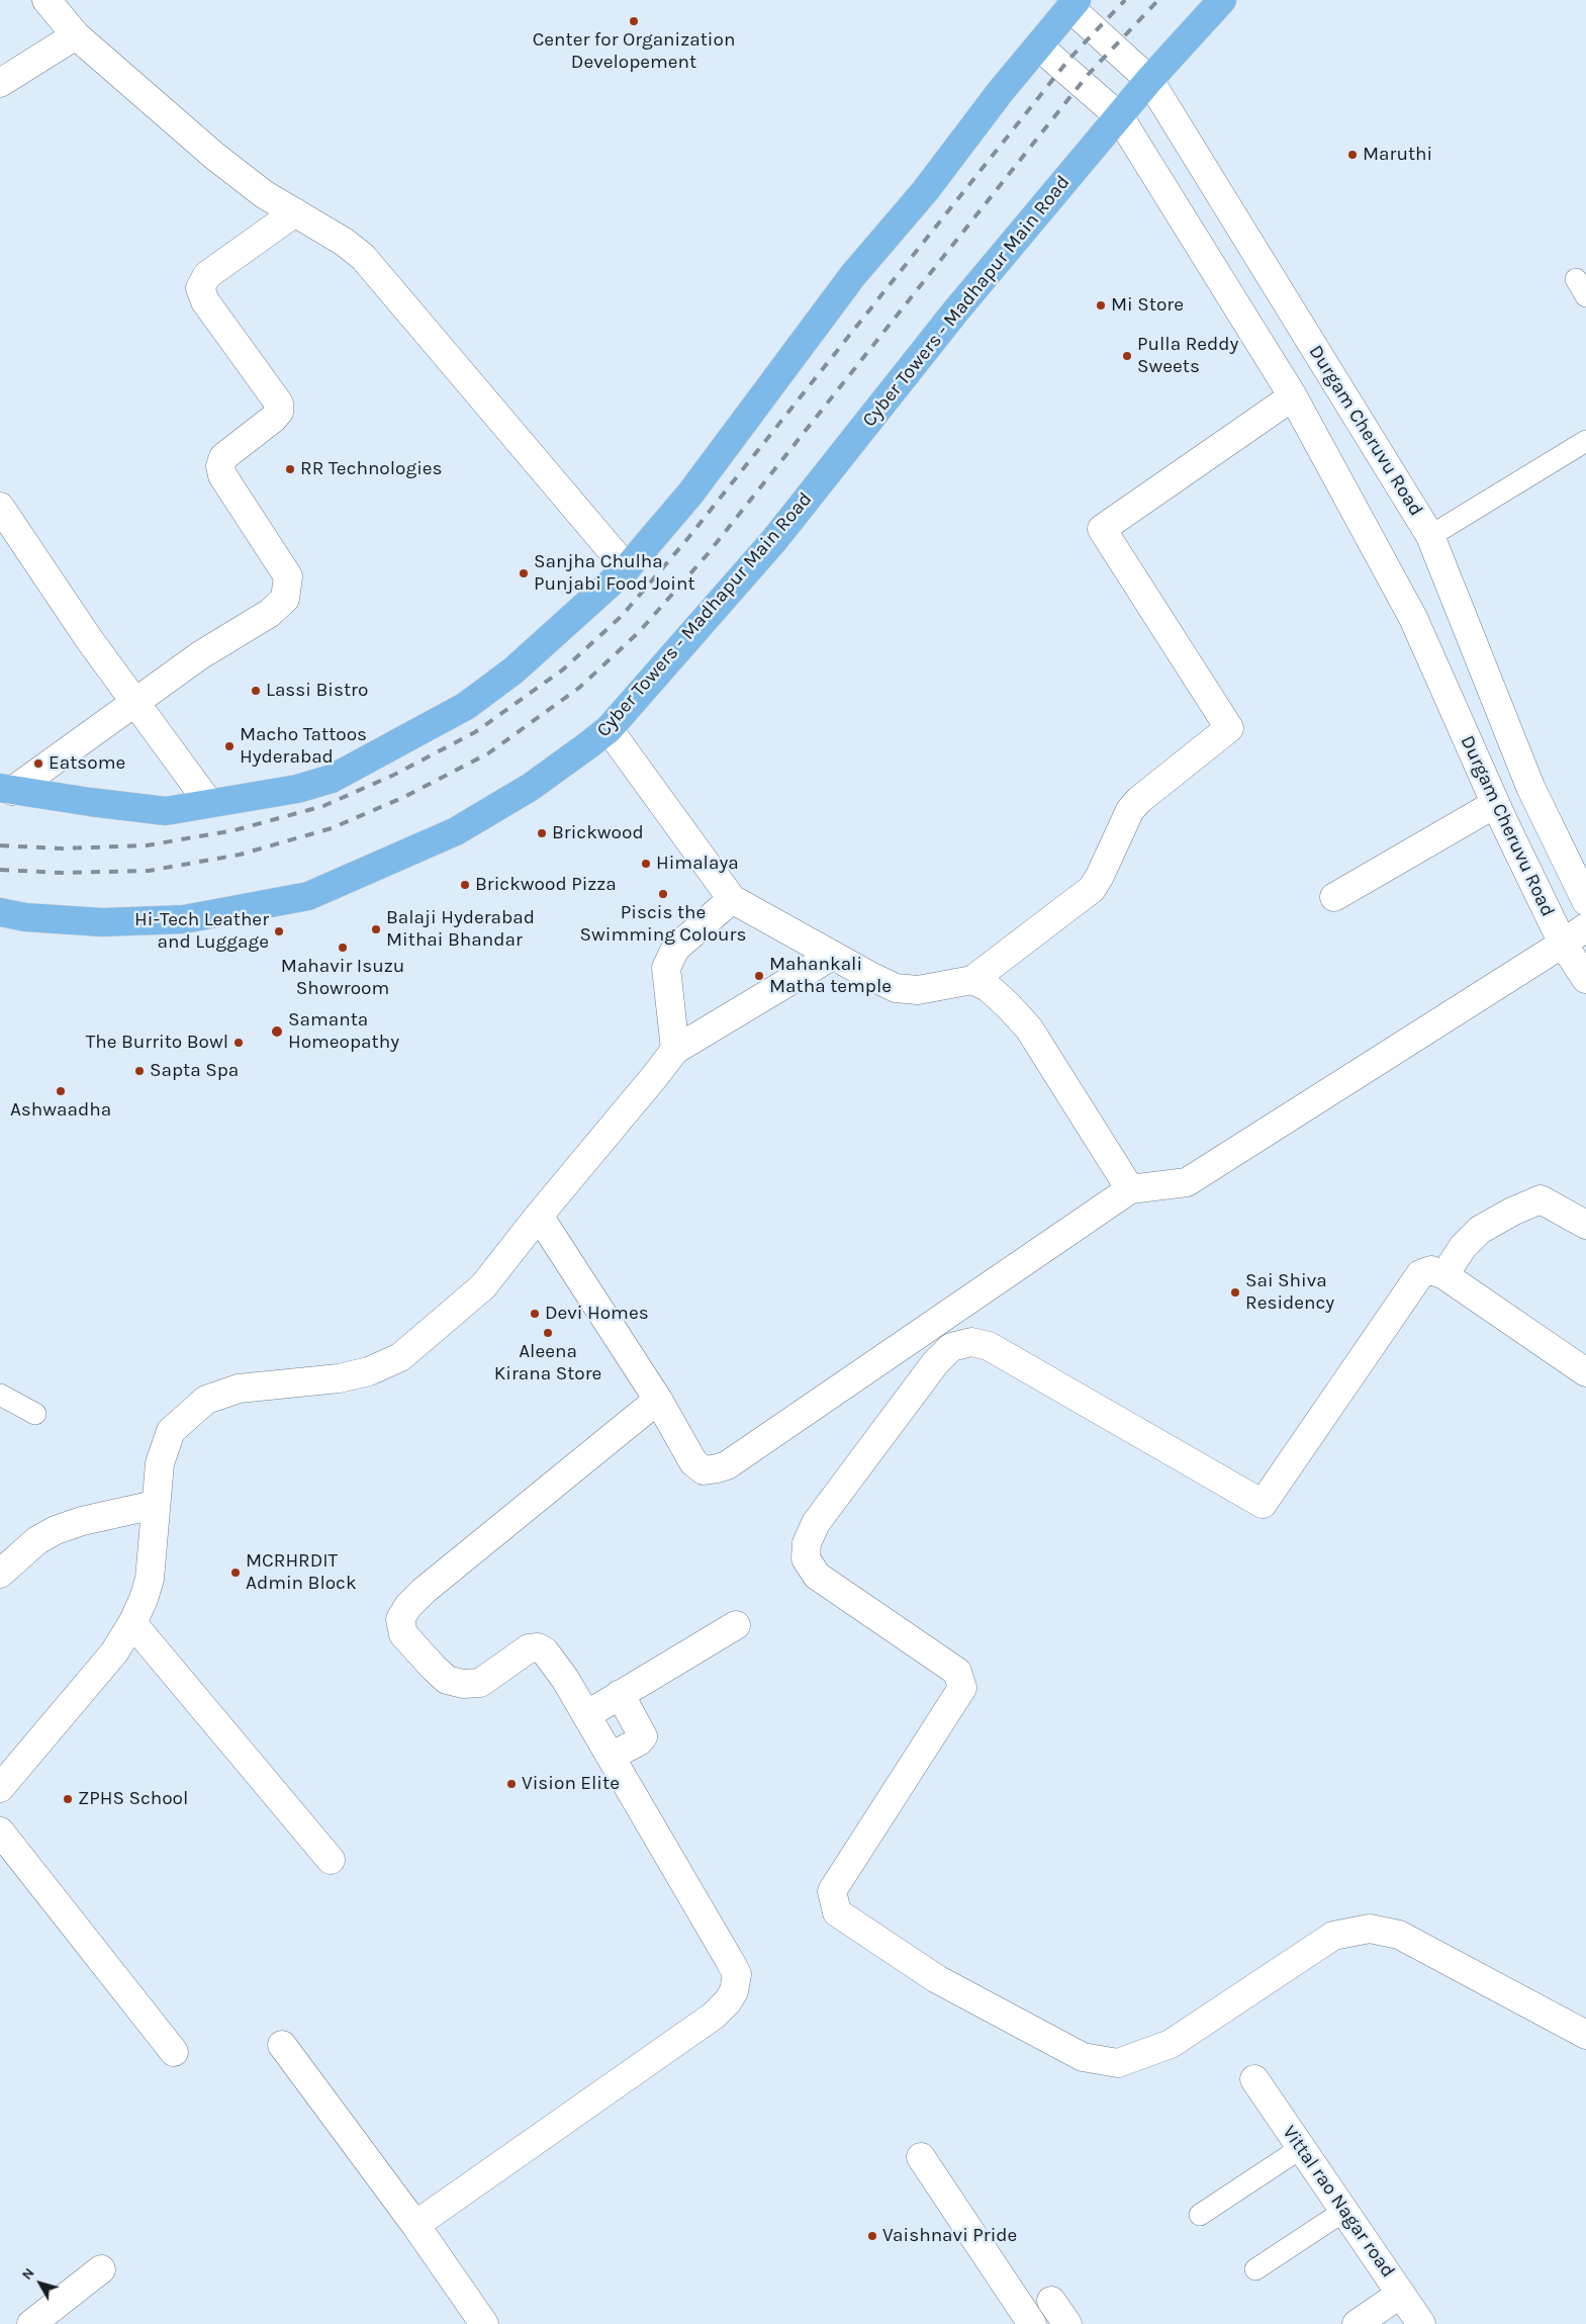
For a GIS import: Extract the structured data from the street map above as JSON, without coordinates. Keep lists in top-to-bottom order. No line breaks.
{"streets":{"main road":["Cyber Towers - Madhapur Main Road"],"street":["Durgam Cheruvu Road","Vittal rao Nagar road"]},"crossings":[["Cyber Towers - Madhapur Main Road","Durgam Cheruvu Road"]],"places":["Center for Organization Developement","Maruthi","Mi Store","Pulla Reddy Sweets","RR Technologies","Sanjha Chulha Punjabi Food Joint","Lassi Bistro","Macho Tattoos Hyderabad","Eatsome","Brickwood","Himalaya","Brickwood Pizza","Piscis the Swimming Colours","Balaji Hyderabad Mithai Bhandar","Hi-Tech Leather and Luggage","Mahavir Isuzu Showroom","Mahankali Matha temple","Samanta Homeopathy","The Burrito Bowl","Sapta Spa","Ashwaadha","Sai Shiva Residency","Devi Homes","Aleena Kirana Store","MCRHRDIT Admin Block","Vision Elite","ZPHS School","Vaishnavi Pride"],"north":"top left"}
